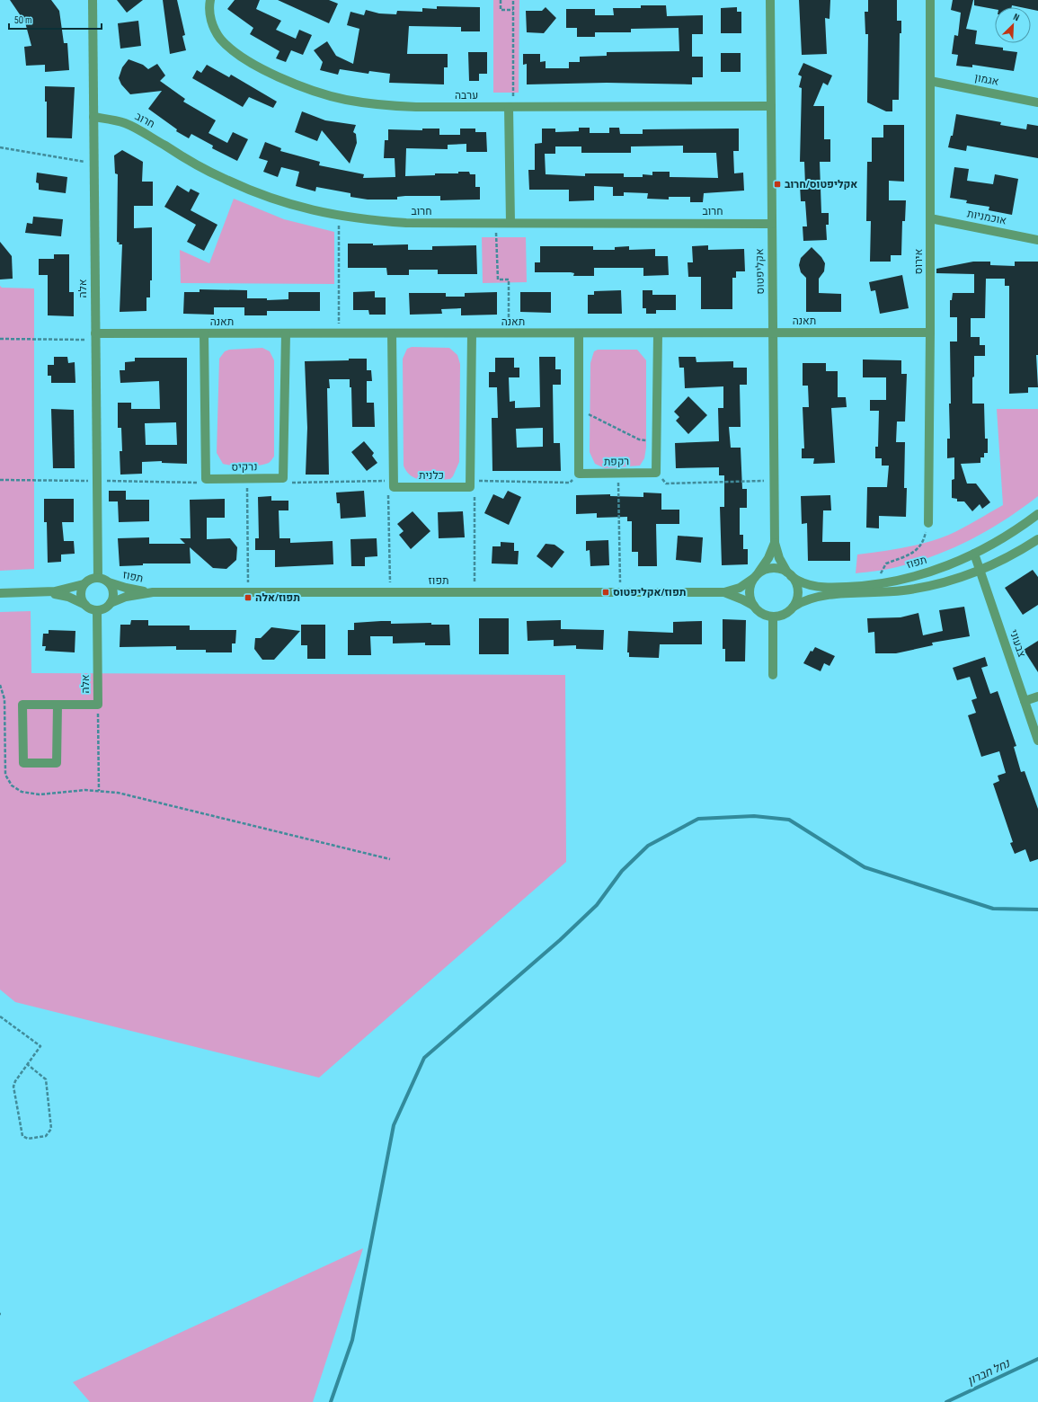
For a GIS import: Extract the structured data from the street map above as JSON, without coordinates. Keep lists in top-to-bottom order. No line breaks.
{"streets":{"street":["אגמון","ערבה","חרוב","אוכמניות","אירוס","אקליפטוס","אלה","תאנה","רקפת","נרקיס","כלנית","תפוז","צבעוני"]},"crossings":[["אגמון","אירוס"],["ערבה","אקליפטוס"],["חרוב","אקליפטוס"],["חרוב","אלה"],["אוכמניות","אירוס"],["אירוס","תאנה"],["אקליפטוס","תאנה"],["אקליפטוס","תפוז"],["אלה","תאנה"],["אלה","תפוז"],["תפוז","צבעוני"]],"water":["נחל חברון"],"places":{"transit":["אקליפטוס/חרוב","תפוז/אקליפטוס","תפוז/אלה"]},"scale_bar":"50 m","north":"top right"}
